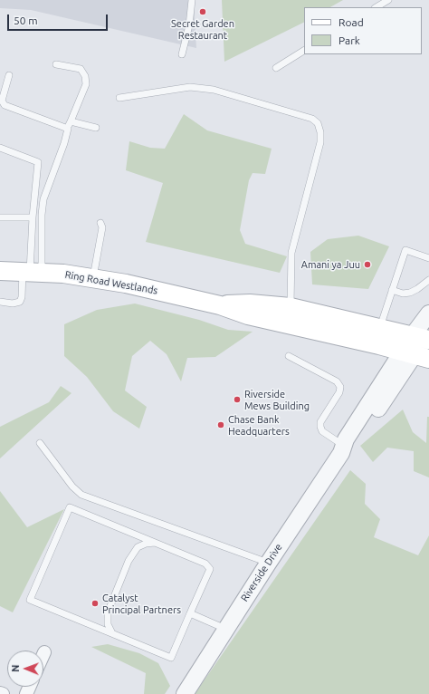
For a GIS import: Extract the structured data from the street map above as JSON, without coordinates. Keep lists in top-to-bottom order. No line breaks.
{"streets":{"main road":["Ring Road Westlands"],"street":["Riverside Drive"]},"crossings":[["Ring Road Westlands","Riverside Drive"]],"places":["Secret Garden Restaurant","Amani ya Juu","Riverside Mews Building","Chase Bank Headquarters","Catalyst Principal Partners"],"legend":["Road","Park"],"scale_bar":"50 m","north":"left"}
